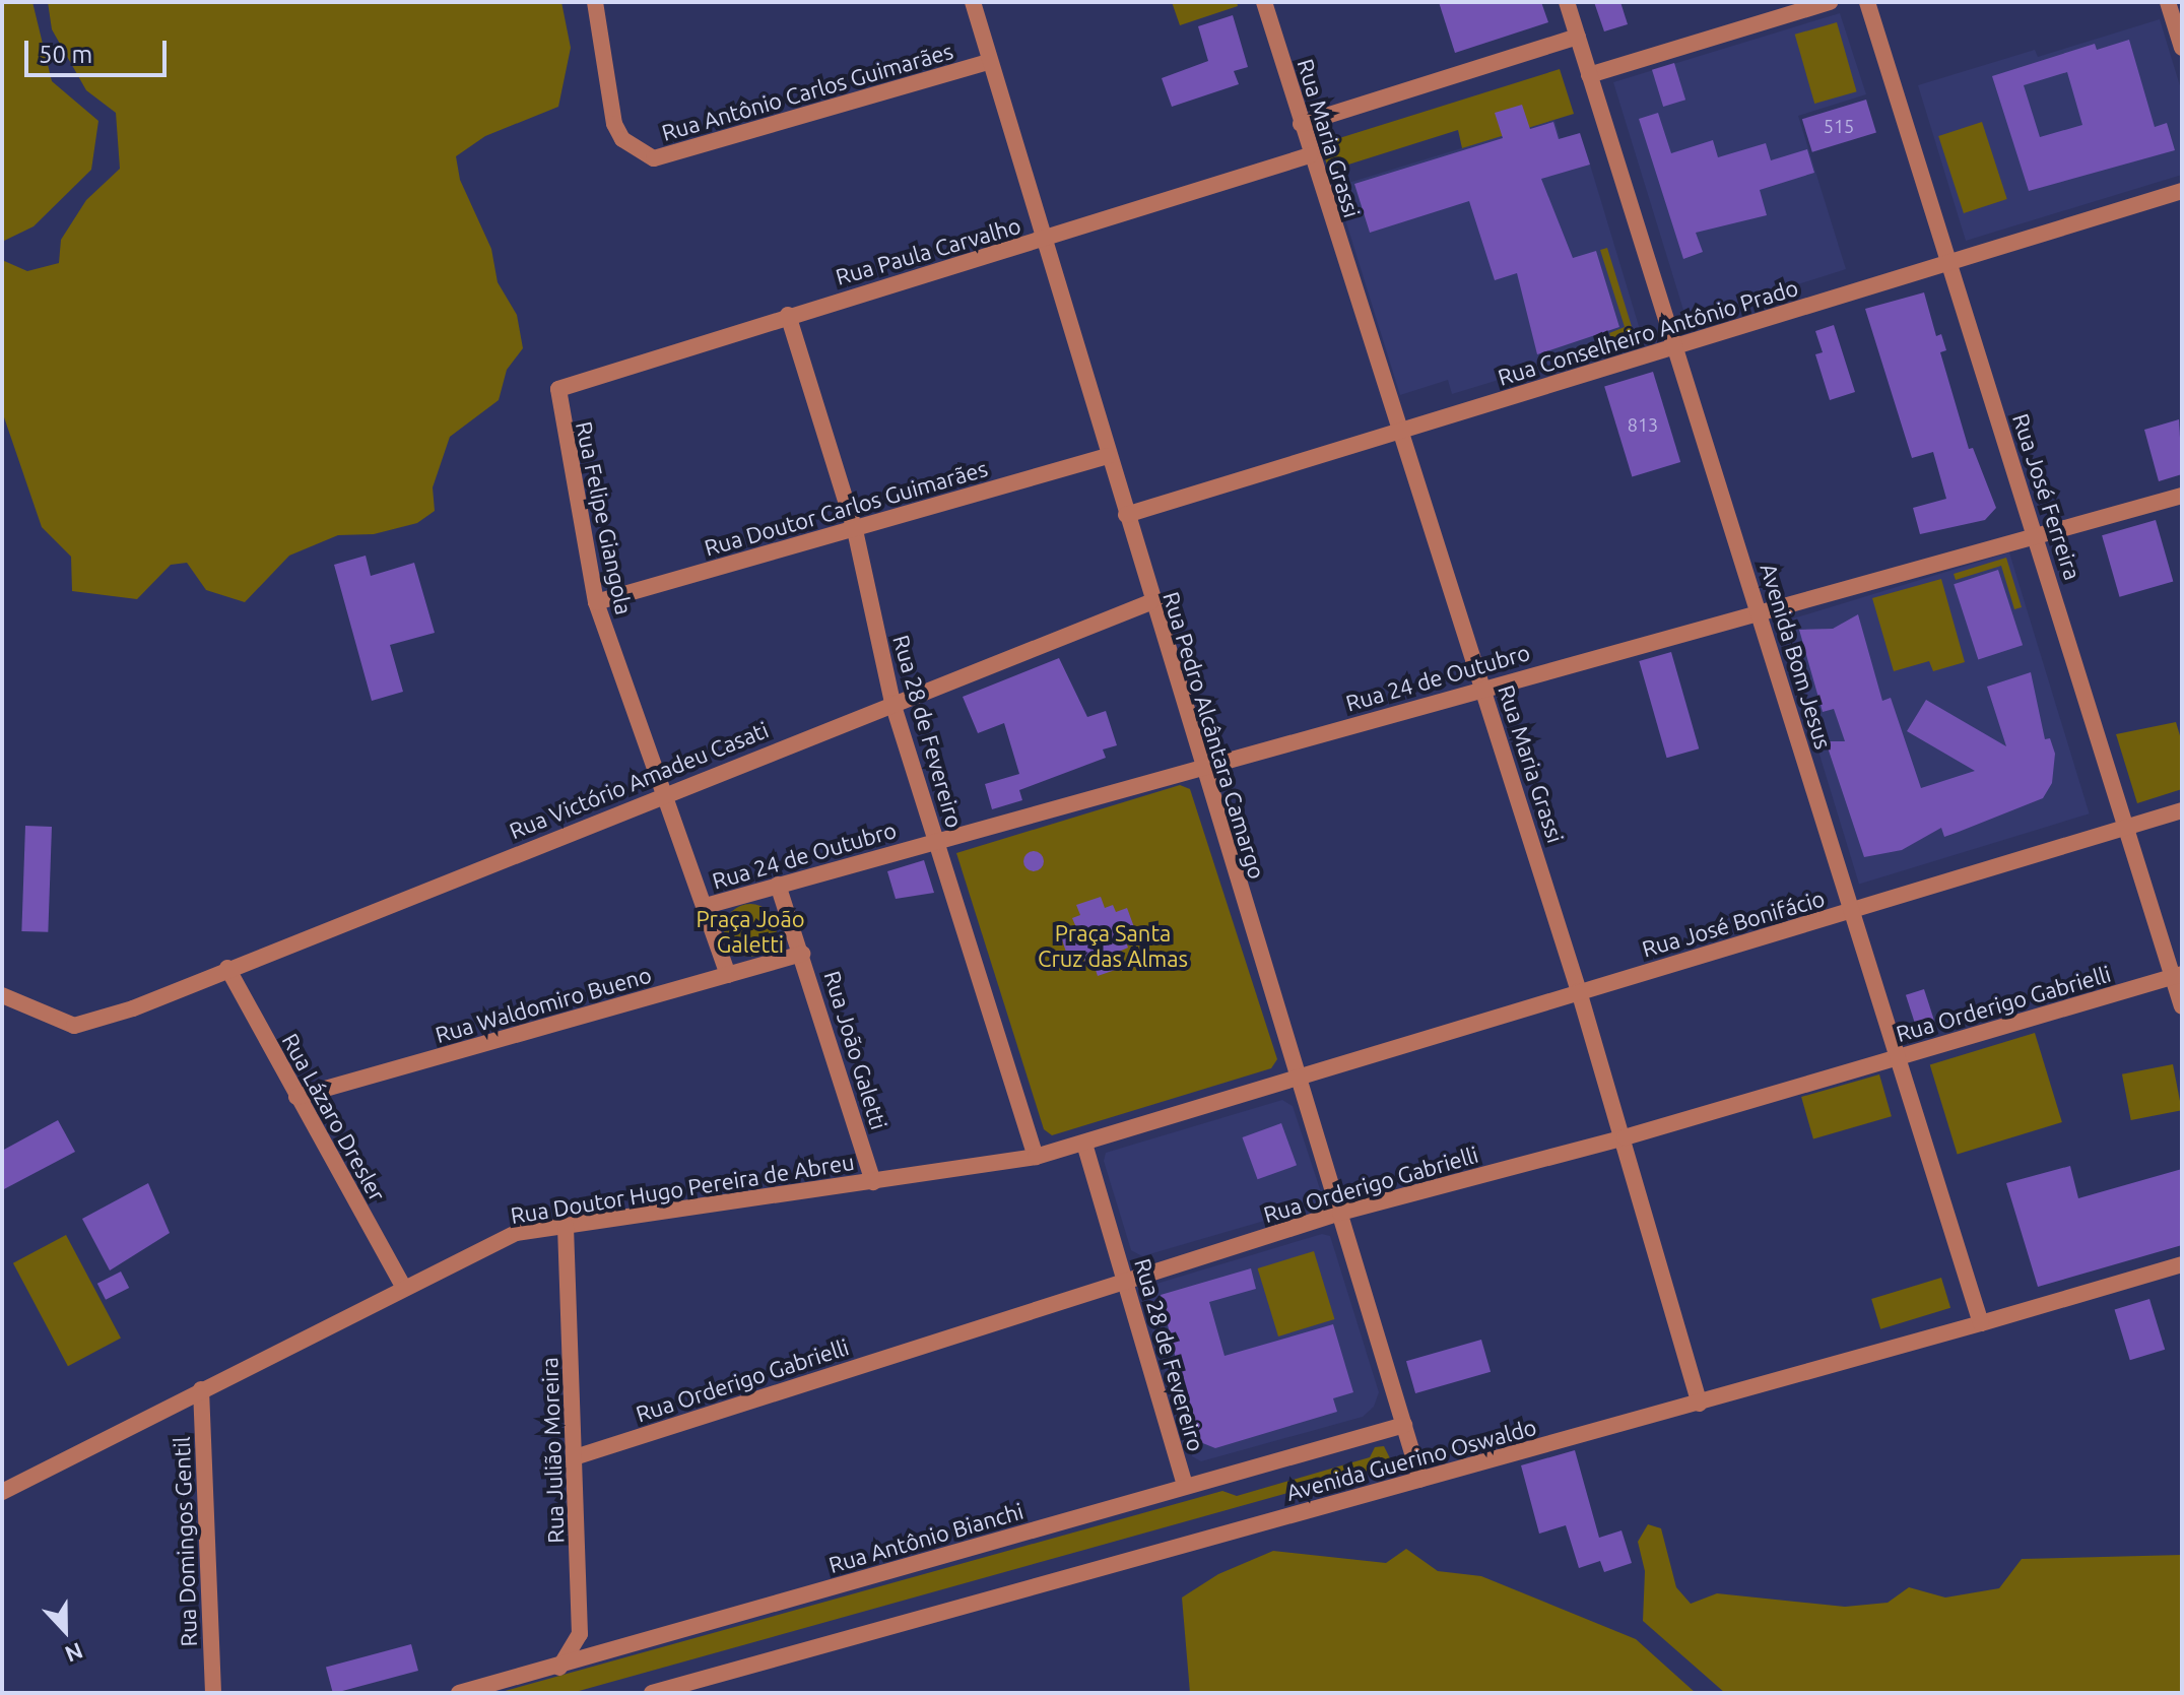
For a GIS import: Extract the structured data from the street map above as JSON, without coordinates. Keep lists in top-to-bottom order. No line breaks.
{"streets":{"street":["Rua Antônio Carlos Guimarães","Rua Maria Grassi","Rua Paula Carvalho","Rua Conselheiro Antônio Prado","Rua José Ferreira","Rua Doutor Carlos Guimarães","Rua Felipe Giangola","Avenida Bom Jesus","Rua 24 de Outubro","Rua 28 de Fevereiro","Rua Pedro Alcântara Camargo","Rua Victório Amadeu Casati","Rua José Bonifácio","Rua Orderigo Gabrielli","Rua Waldomiro Bueno","Rua João Galetti","Rua Lázaro Dresler","Rua Doutor Hugo Pereira de Abreu","Rua Julião Moreira","Avenida Guerino Oswaldo","Rua Antônio Bianchi","Rua Domingos Gentil"]},"crossings":[["Rua Antônio Carlos Guimarães","Rua Pedro Alcântara Camargo"],["Rua Maria Grassi","Rua Paula Carvalho"],["Rua Maria Grassi","Rua Conselheiro Antônio Prado"],["Rua Maria Grassi","Rua 24 de Outubro"],["Rua Maria Grassi","Rua José Bonifácio"],["Rua Maria Grassi","Rua Orderigo Gabrielli"],["Rua Maria Grassi","Avenida Guerino Oswaldo"],["Rua Paula Carvalho","Rua Felipe Giangola"],["Rua Paula Carvalho","Rua 28 de Fevereiro"],["Rua Paula Carvalho","Rua Pedro Alcântara Camargo"],["Rua Conselheiro Antônio Prado","Rua José Ferreira"],["Rua Conselheiro Antônio Prado","Avenida Bom Jesus"],["Rua Conselheiro Antônio Prado","Rua Pedro Alcântara Camargo"],["Rua José Ferreira","Rua 24 de Outubro"],["Rua José Ferreira","Rua José Bonifácio"],["Rua José Ferreira","Rua Orderigo Gabrielli"],["Rua Doutor Carlos Guimarães","Rua Felipe Giangola"],["Rua Doutor Carlos Guimarães","Rua 28 de Fevereiro"],["Rua Doutor Carlos Guimarães","Rua Pedro Alcântara Camargo"],["Rua Felipe Giangola","Rua 24 de Outubro"],["Rua Felipe Giangola","Rua Victório Amadeu Casati"],["Rua Felipe Giangola","Rua Waldomiro Bueno"],["Avenida Bom Jesus","Rua 24 de Outubro"],["Avenida Bom Jesus","Rua José Bonifácio"],["Avenida Bom Jesus","Rua Orderigo Gabrielli"],["Avenida Bom Jesus","Avenida Guerino Oswaldo"],["Rua 24 de Outubro","Rua 28 de Fevereiro"],["Rua 24 de Outubro","Rua Pedro Alcântara Camargo"],["Rua 24 de Outubro","Rua João Galetti"],["Rua 28 de Fevereiro","Rua Victório Amadeu Casati"],["Rua 28 de Fevereiro","Rua José Bonifácio"],["Rua 28 de Fevereiro","Rua Orderigo Gabrielli"],["Rua 28 de Fevereiro","Rua Doutor Hugo Pereira de Abreu"],["Rua 28 de Fevereiro","Rua Antônio Bianchi"],["Rua Pedro Alcântara Camargo","Rua Victório Amadeu Casati"],["Rua Pedro Alcântara Camargo","Rua José Bonifácio"],["Rua Pedro Alcântara Camargo","Rua Orderigo Gabrielli"],["Rua Pedro Alcântara Camargo","Avenida Guerino Oswaldo"],["Rua Pedro Alcântara Camargo","Rua Antônio Bianchi"],["Rua Victório Amadeu Casati","Rua Lázaro Dresler"],["Rua José Bonifácio","Rua Doutor Hugo Pereira de Abreu"],["Rua Orderigo Gabrielli","Rua Julião Moreira"],["Rua Waldomiro Bueno","Rua João Galetti"],["Rua Waldomiro Bueno","Rua Lázaro Dresler"],["Rua João Galetti","Rua Doutor Hugo Pereira de Abreu"],["Rua Lázaro Dresler","Rua Doutor Hugo Pereira de Abreu"],["Rua Doutor Hugo Pereira de Abreu","Rua Julião Moreira"],["Rua Doutor Hugo Pereira de Abreu","Rua Domingos Gentil"],["Rua Julião Moreira","Rua Antônio Bianchi"]],"parks":["Praça João Galetti","Praça Santa Cruz das Almas"],"house_numbers":["515","813"],"scale_bar":"50 m","north":"bottom"}
